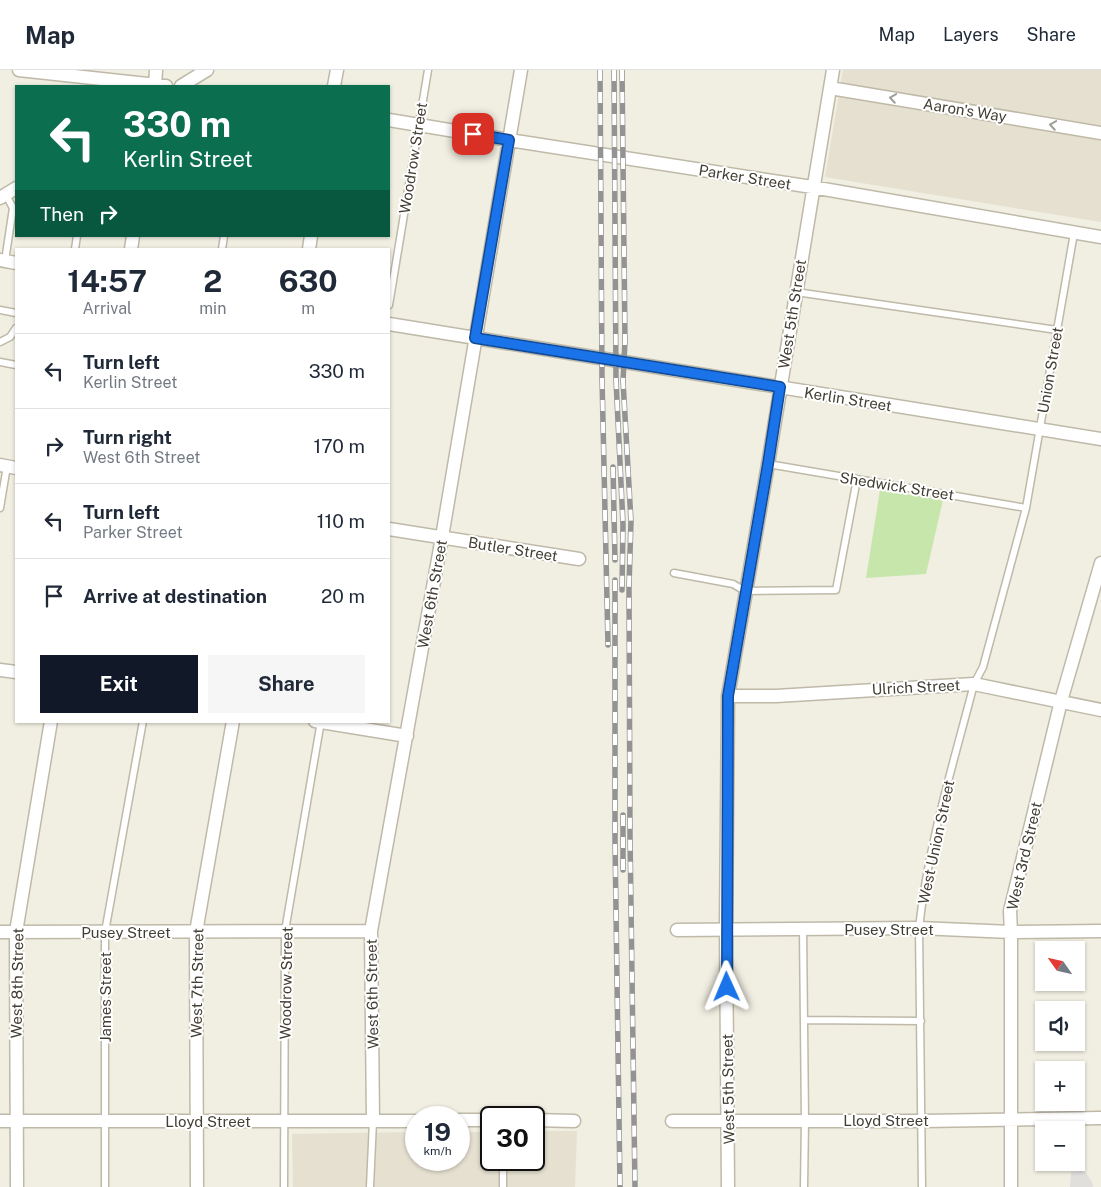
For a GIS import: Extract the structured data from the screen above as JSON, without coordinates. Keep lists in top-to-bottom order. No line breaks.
{"streets":{"street":["Aaron's Way","Parker Street","West 5th Street","Kerlin Street","Butler Street","West 6th Street","Ulrich Street","West 3rd Street","Pusey Street","West 8th Street","West 7th Street","Lloyd Street"],"lane":["Woodrow Street","Union Street","Shedwick Street","West Union Street","James Street"]},"crossings":[["Aaron's Way","West 5th Street"],["Woodrow Street","Parker Street"],["Woodrow Street","Pusey Street"],["Woodrow Street","Lloyd Street"],["Parker Street","West 5th Street"],["Parker Street","Union Street"],["Parker Street","West 6th Street"],["West 5th Street","Kerlin Street"],["West 5th Street","Shedwick Street"],["West 5th Street","Ulrich Street"],["West 5th Street","Pusey Street"],["West 5th Street","Lloyd Street"],["Union Street","Kerlin Street"],["Union Street","Shedwick Street"],["Union Street","West Union Street"],["Kerlin Street","West 6th Street"],["Shedwick Street","West Union Street"],["Butler Street","West 6th Street"],["West 6th Street","Pusey Street"],["West 6th Street","Lloyd Street"],["Ulrich Street","West Union Street"],["Ulrich Street","West 3rd Street"],["West Union Street","Pusey Street"],["West Union Street","Lloyd Street"],["West 3rd Street","Pusey Street"],["West 3rd Street","Lloyd Street"],["Pusey Street","West 8th Street"],["Pusey Street","West 7th Street"],["Pusey Street","James Street"],["West 8th Street","Lloyd Street"],["West 7th Street","Lloyd Street"],["James Street","Lloyd Street"]],"one_way":["Aaron's Way"],"north":"top left","page":{"header":"Map","nav":["Map","Layers","Share"],"turn":["330 m","Kerlin Street"],"then":"Then","eta":["14:57","Arrival","2","min","630","m"],"list":[{"name":"Turn left","note":"Kerlin Street","value":"330 m"},{"name":"Turn right","note":"West 6th Street","value":"170 m"},{"name":"Turn left","note":"Parker Street","value":"110 m"},{"name":"Arrive at destination","value":"20 m"}],"buttons":["Exit","Share"],"map_buttons":["+","−"],"speed":"19 km/h","limit":"30"}}
